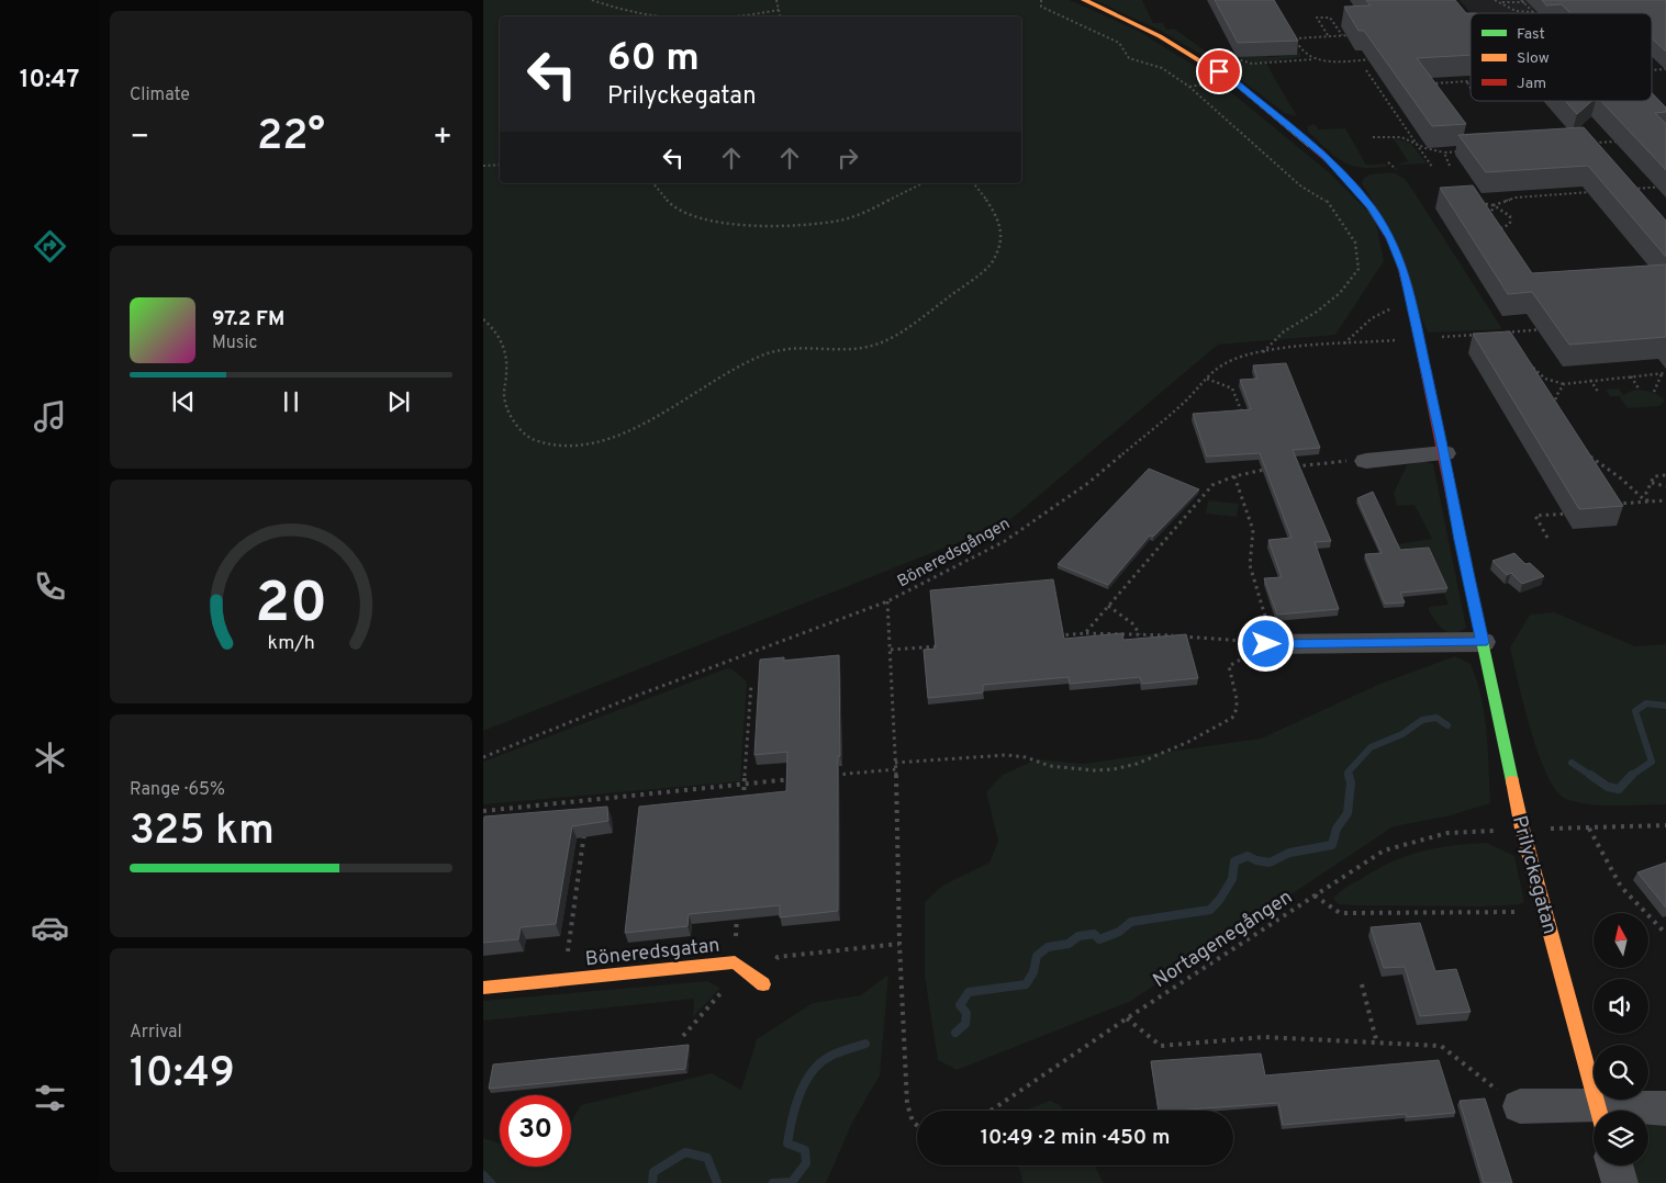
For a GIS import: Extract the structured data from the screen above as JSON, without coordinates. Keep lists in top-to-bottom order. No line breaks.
{"streets":{"street":["Prilyckegatan","Böneredsgatan"],"path":["Böneredsgången","Nortagenegången"]},"legend":["Fast","Slow","Jam"],"north":"top","page":{"tabs":"10:47","tile":["Climate",["Range · 65%","325 km"],["Arrival","10:49"]],"turn":["60 m","Prilyckegatan"],"heat":["−","22°","+"],"song":["97.2 FM","Music"],"limit":"30","trip":"10:49 · 2 min · 450 m","gauge":["20","km/h"]}}
